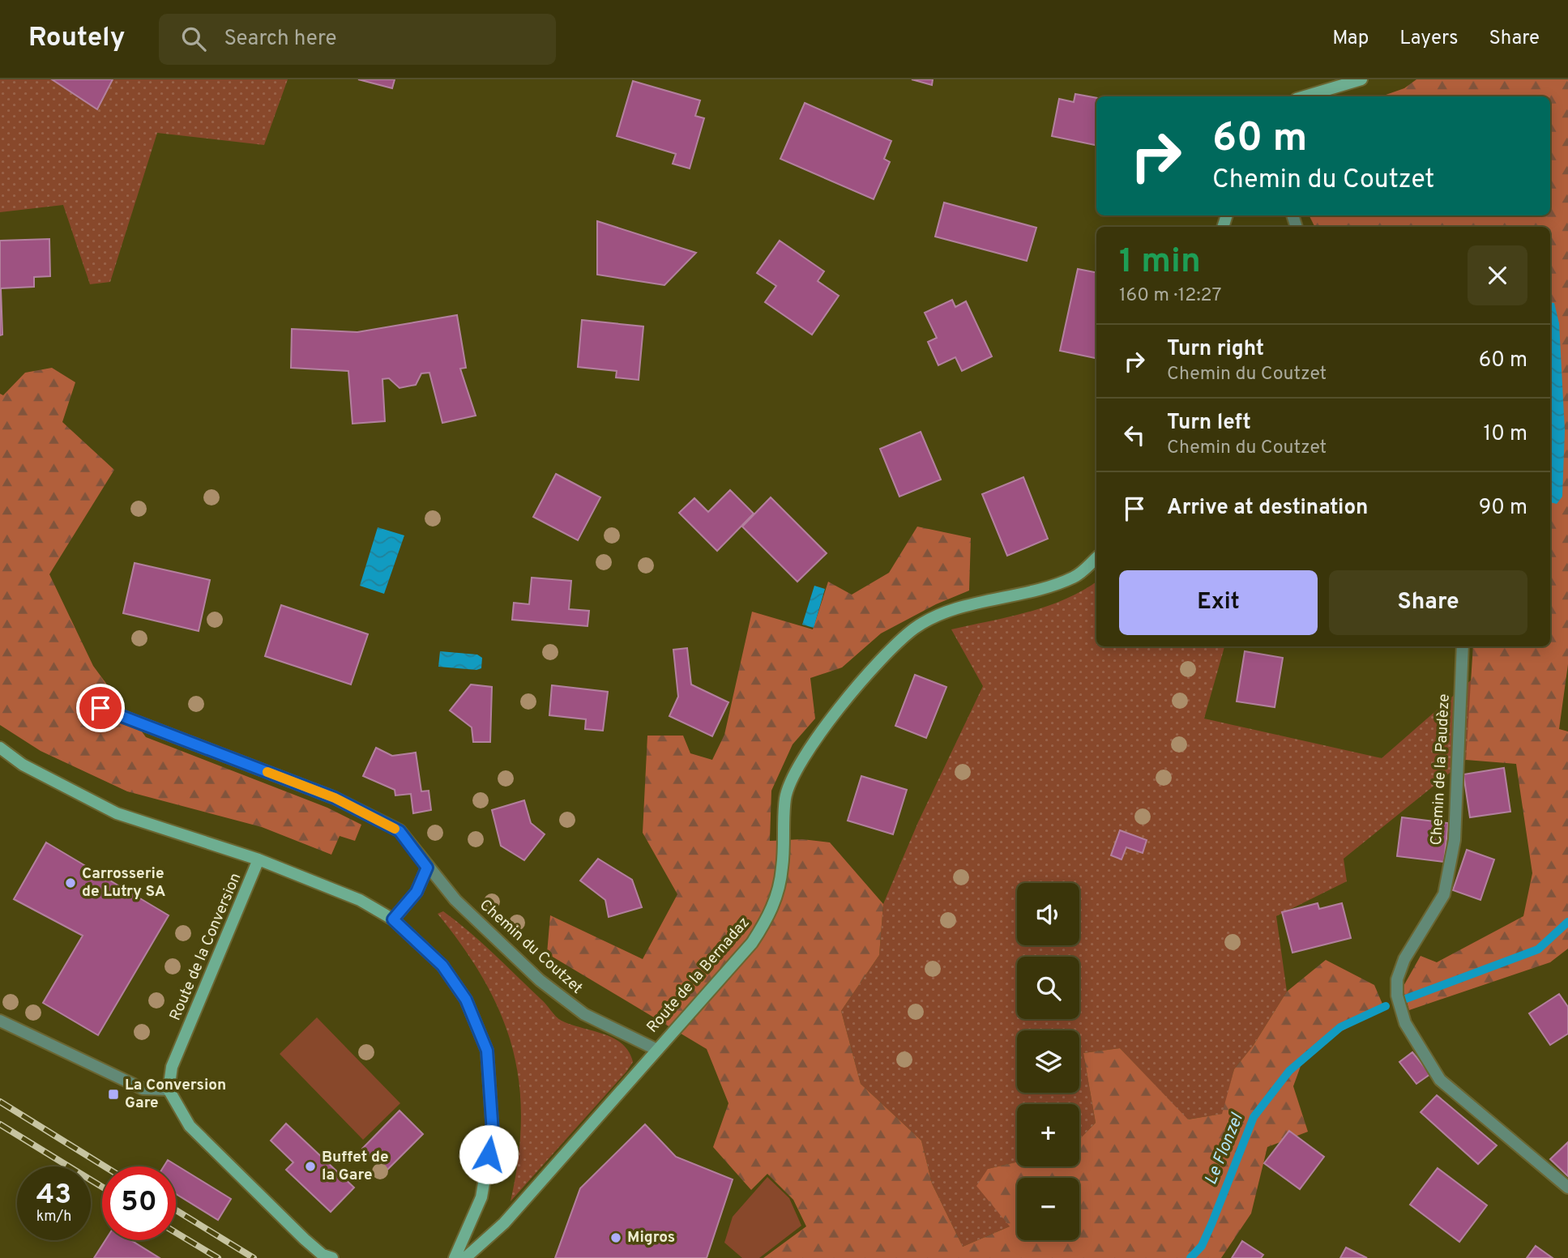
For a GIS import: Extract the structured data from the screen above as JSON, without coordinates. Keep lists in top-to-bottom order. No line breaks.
{"streets":{"street":["Chemin de la Paudèze","Route de la Conversion","Chemin du Coutzet","Route de la Bernadaz"]},"crossings":[["Chemin du Coutzet","Route de la Bernadaz"]],"water":["Le Flonzel"],"places":{"other":["Carrosserie de Lutry SA","Buffet de la Gare","Migros"],"transit":["La Conversion Gare"]},"page":{"header":"Routely","search":"Search here","nav":["Map","Layers","Share"],"turn":["60 m","Chemin du Coutzet"],"heading":["1 min","160 m · 12:27"],"list":[{"name":"Turn right","note":"Chemin du Coutzet","value":"60 m"},{"name":"Turn left","note":"Chemin du Coutzet","value":"10 m"},{"name":"Arrive at destination","value":"90 m"}],"buttons":["Exit","Share"],"map_buttons":["+","−"],"speed":"43 km/h","limit":"50"}}
